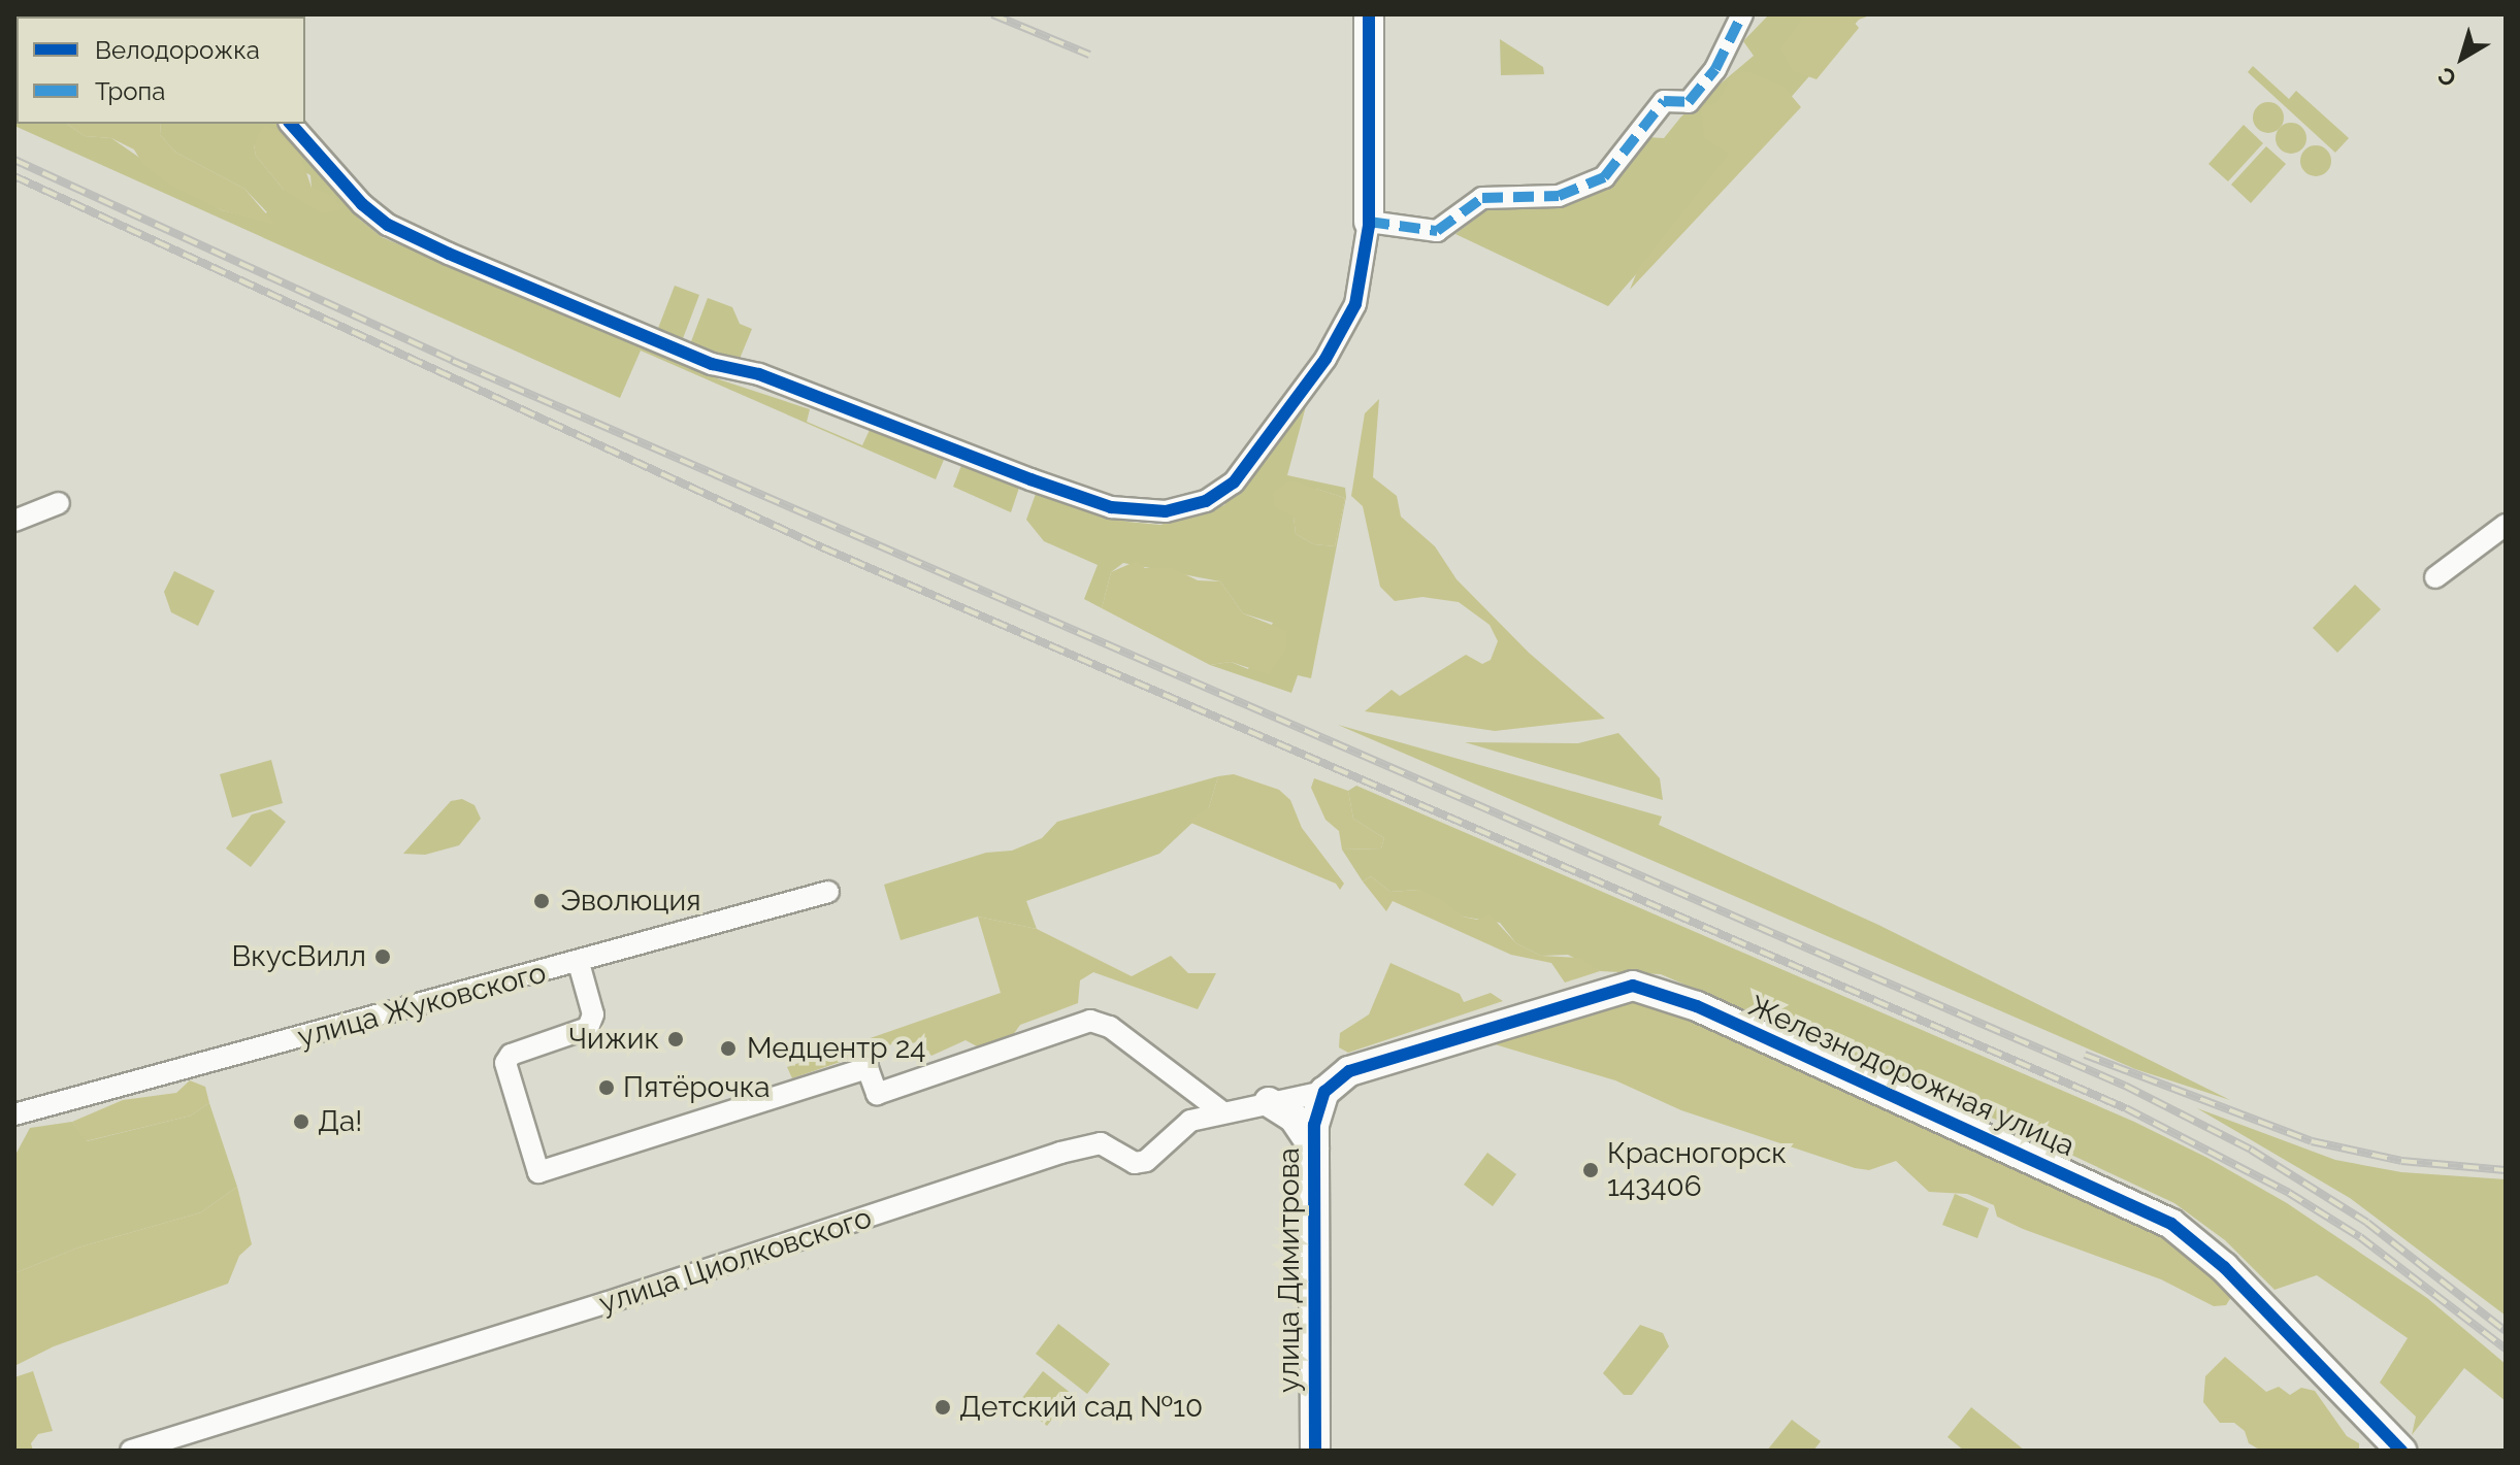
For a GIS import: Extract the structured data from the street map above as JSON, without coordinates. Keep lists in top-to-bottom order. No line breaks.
{"streets":{"street":["улица Жуковского","Железнодорожная улица","улица Циолковского","улица Димитрова"]},"crossings":[["Железнодорожная улица","улица Циолковского"],["Железнодорожная улица","улица Димитрова"],["улица Циолковского","улица Димитрова"]],"places":["Эволюция","ВкусВилл","Чижик","Медцентр 24","Пятёрочка","Да!","Красногорск 143406","Детский сад №10"],"legend":["Велодорожка","Тропа"],"north":"bottom left"}
